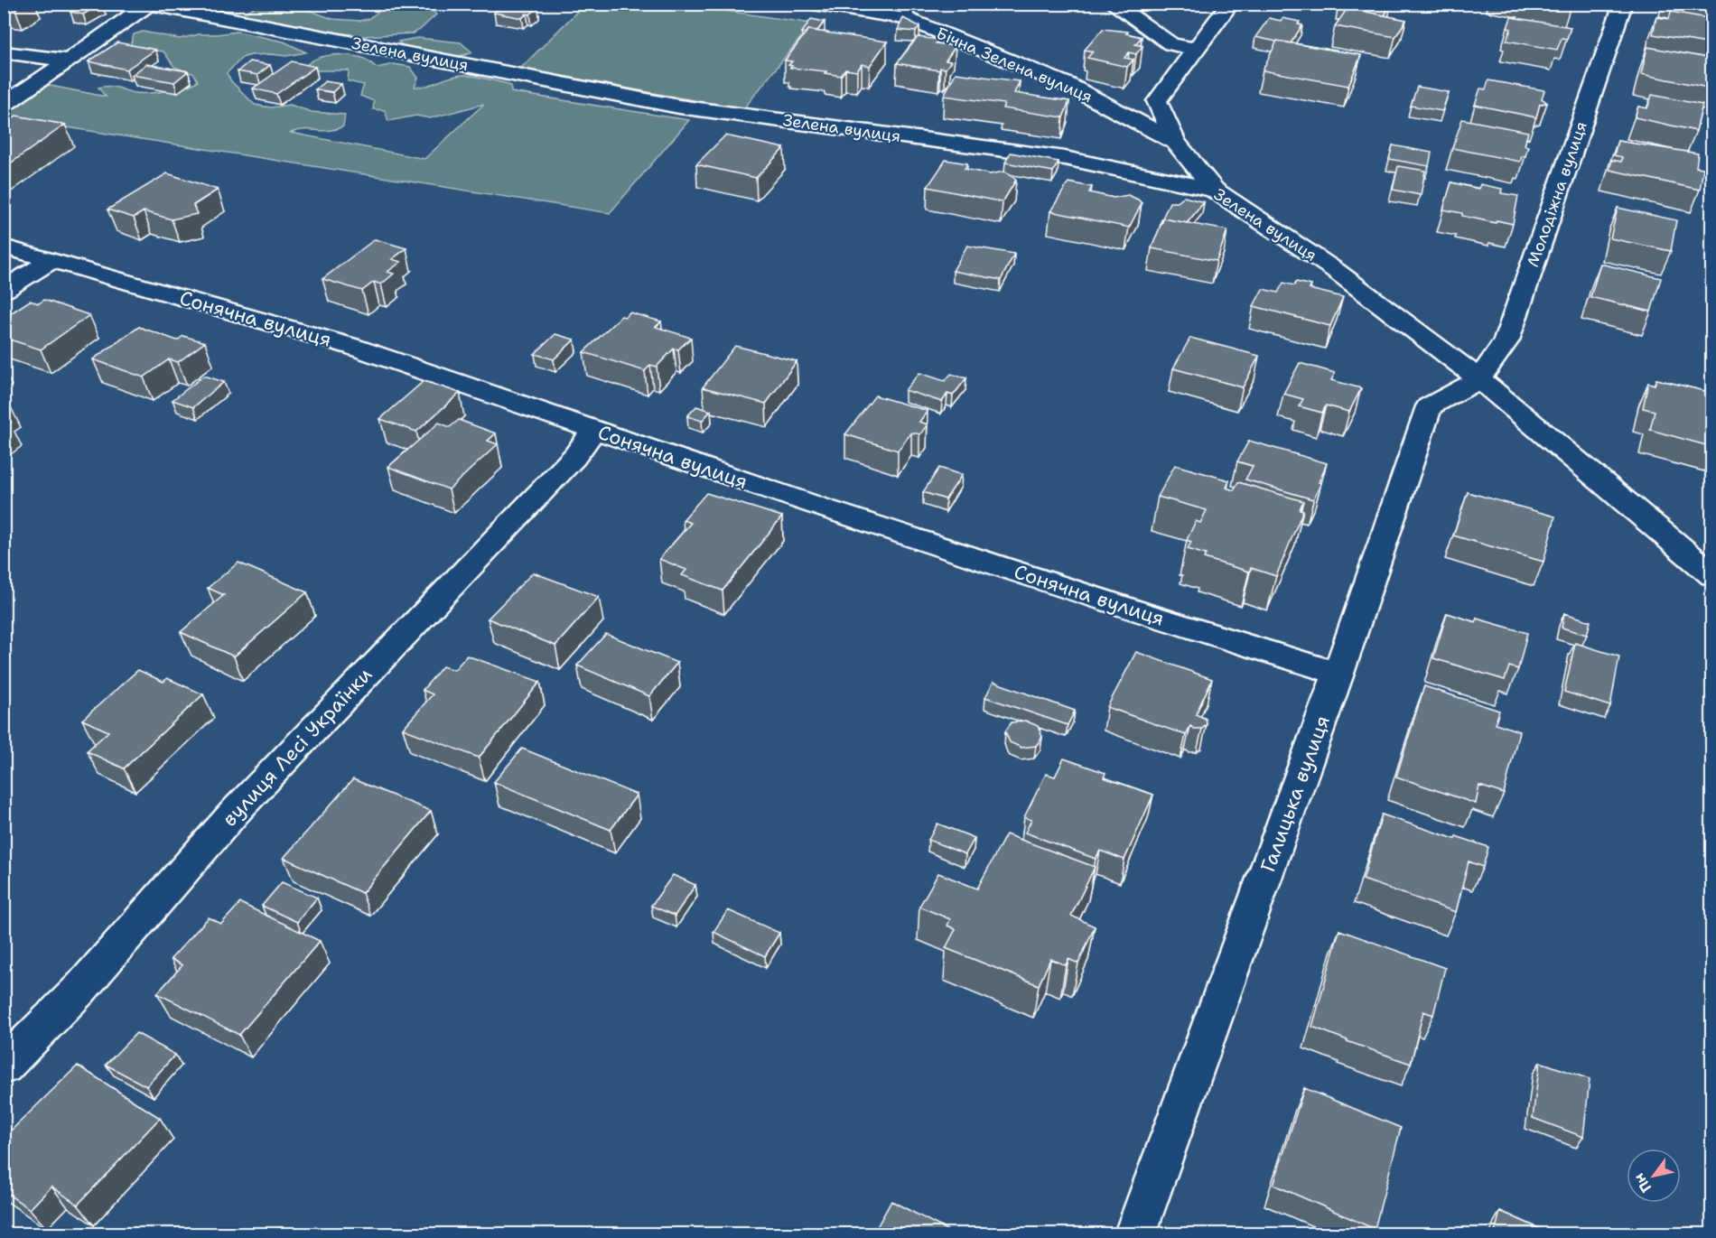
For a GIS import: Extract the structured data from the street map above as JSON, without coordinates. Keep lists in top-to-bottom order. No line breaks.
{"streets":{"street":["Зелена вулиця","Бічна Зелена вулиця","Молодіжна вулиця","Сонячна вулиця","вулиця Лесі Українки","Галицька вулиця"]},"crossings":[["Зелена вулиця","Молодіжна вулиця"],["Зелена вулиця","Галицька вулиця"],["Молодіжна вулиця","Галицька вулиця"],["Сонячна вулиця","вулиця Лесі Українки"],["Сонячна вулиця","Галицька вулиця"]],"north":"bottom left"}
